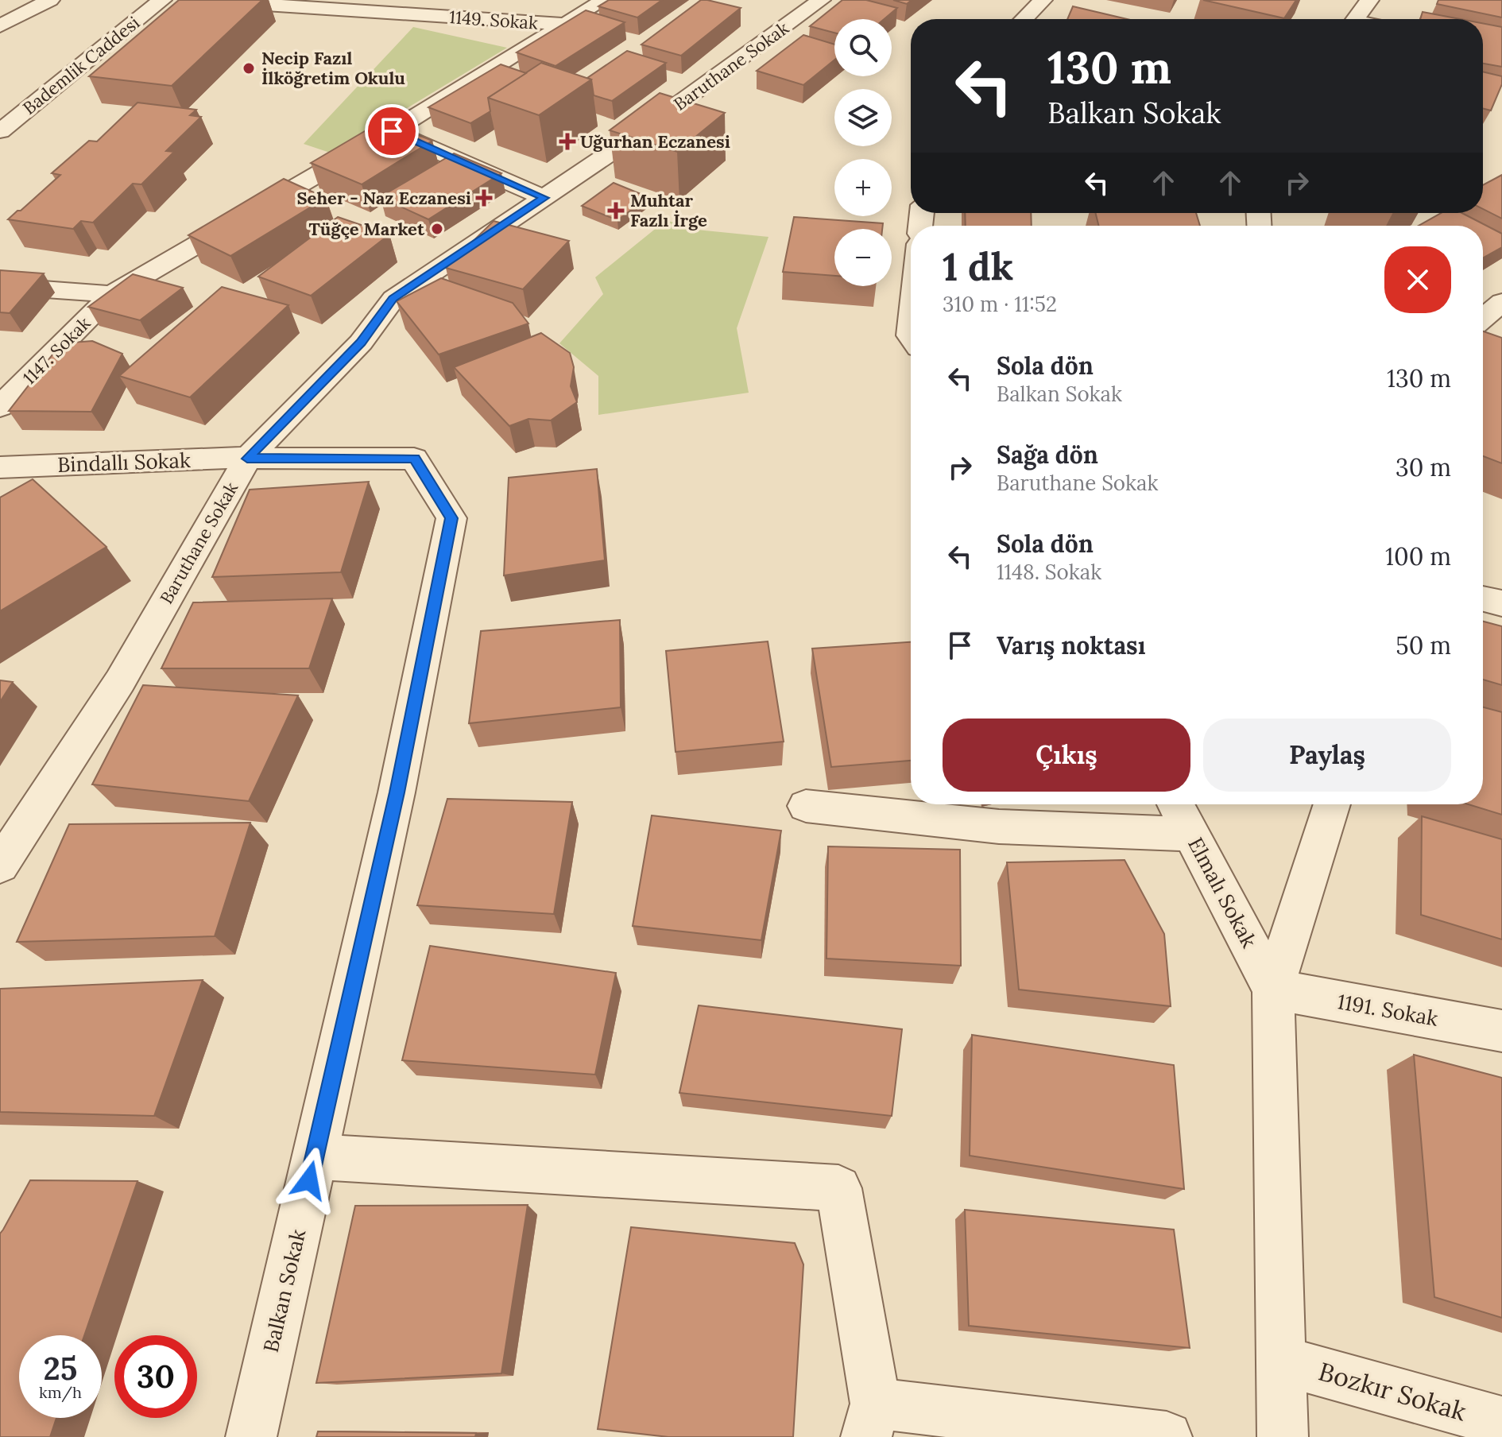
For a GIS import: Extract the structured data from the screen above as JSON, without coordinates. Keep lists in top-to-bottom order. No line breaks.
{"streets":{"street":["1149. Sokak","Bademlik Caddesi","Baruthane Sokak","1147. Sokak","Bindallı Sokak","Elmalı Sokak","1191. Sokak","Balkan Sokak","Bozkır Sokak"]},"crossings":[["1149. Sokak","1147. Sokak"],["Baruthane Sokak","Bindallı Sokak"],["Baruthane Sokak","Balkan Sokak"],["Bindallı Sokak","Balkan Sokak"],["Elmalı Sokak","1191. Sokak"]],"places":{"other":["Necip Fazıl İlköğretim Okulu","Tüğçe Market"],"health":["Uğurhan Eczanesi","Seher - Naz Eczanesi","Muhtar Fazlı İrge"]},"page":{"map_buttons":["+","−"],"turn":["130 m","Balkan Sokak"],"heading":["1 dk","310 m · 11:52"],"list":[{"name":"Sola dön","note":"Balkan Sokak","value":"130 m"},{"name":"Sağa dön","note":"Baruthane Sokak","value":"30 m"},{"name":"Sola dön","note":"1148. Sokak","value":"100 m"},{"name":"Varış noktası","value":"50 m"}],"buttons":["Çıkış","Paylaş"],"speed":"25 km/h","limit":"30"}}
